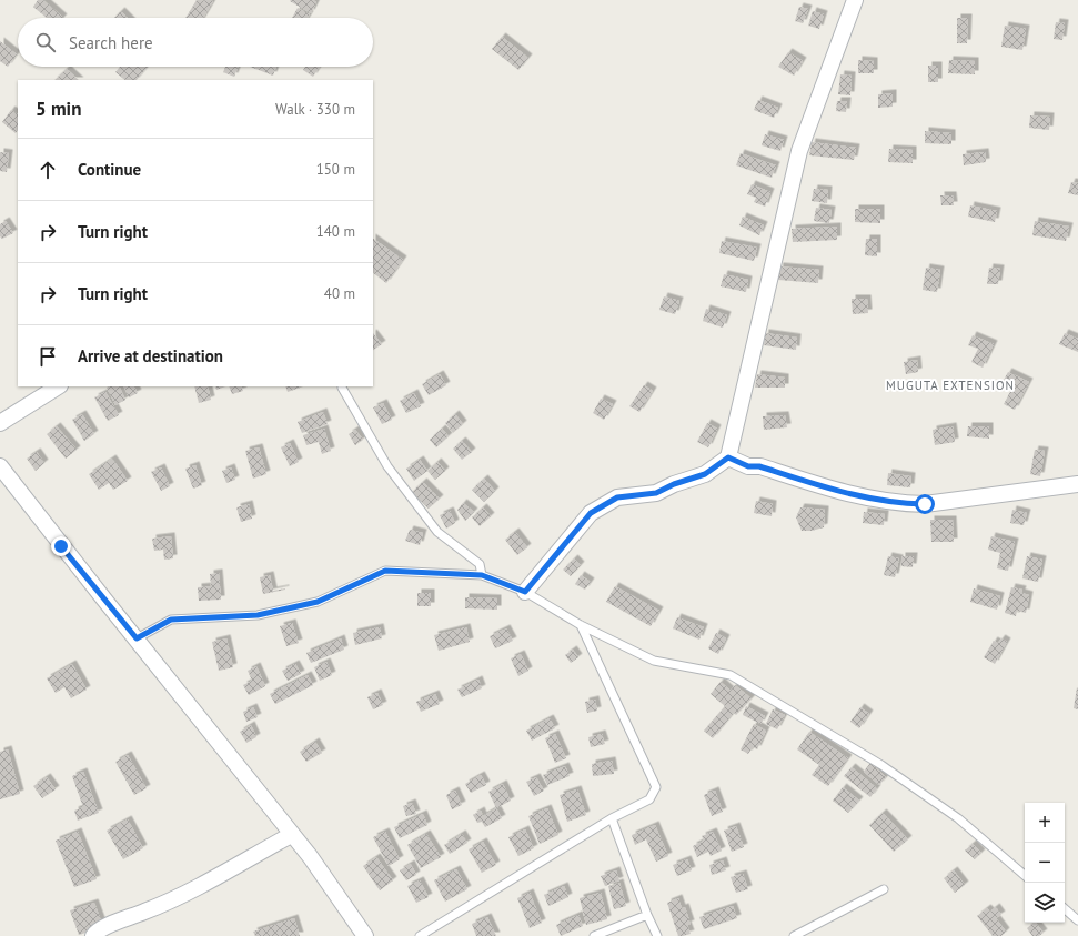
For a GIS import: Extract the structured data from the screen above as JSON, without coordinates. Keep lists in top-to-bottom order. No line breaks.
{"districts":["MUGUTA EXTENSION"],"page":{"search":"Search here","heading":["5 min","Walk · 330 m"],"list":[["Continue","150 m"],["Turn right","140 m"],["Turn right","40 m"],"Arrive at destination"],"map_buttons":["+","−"]}}
